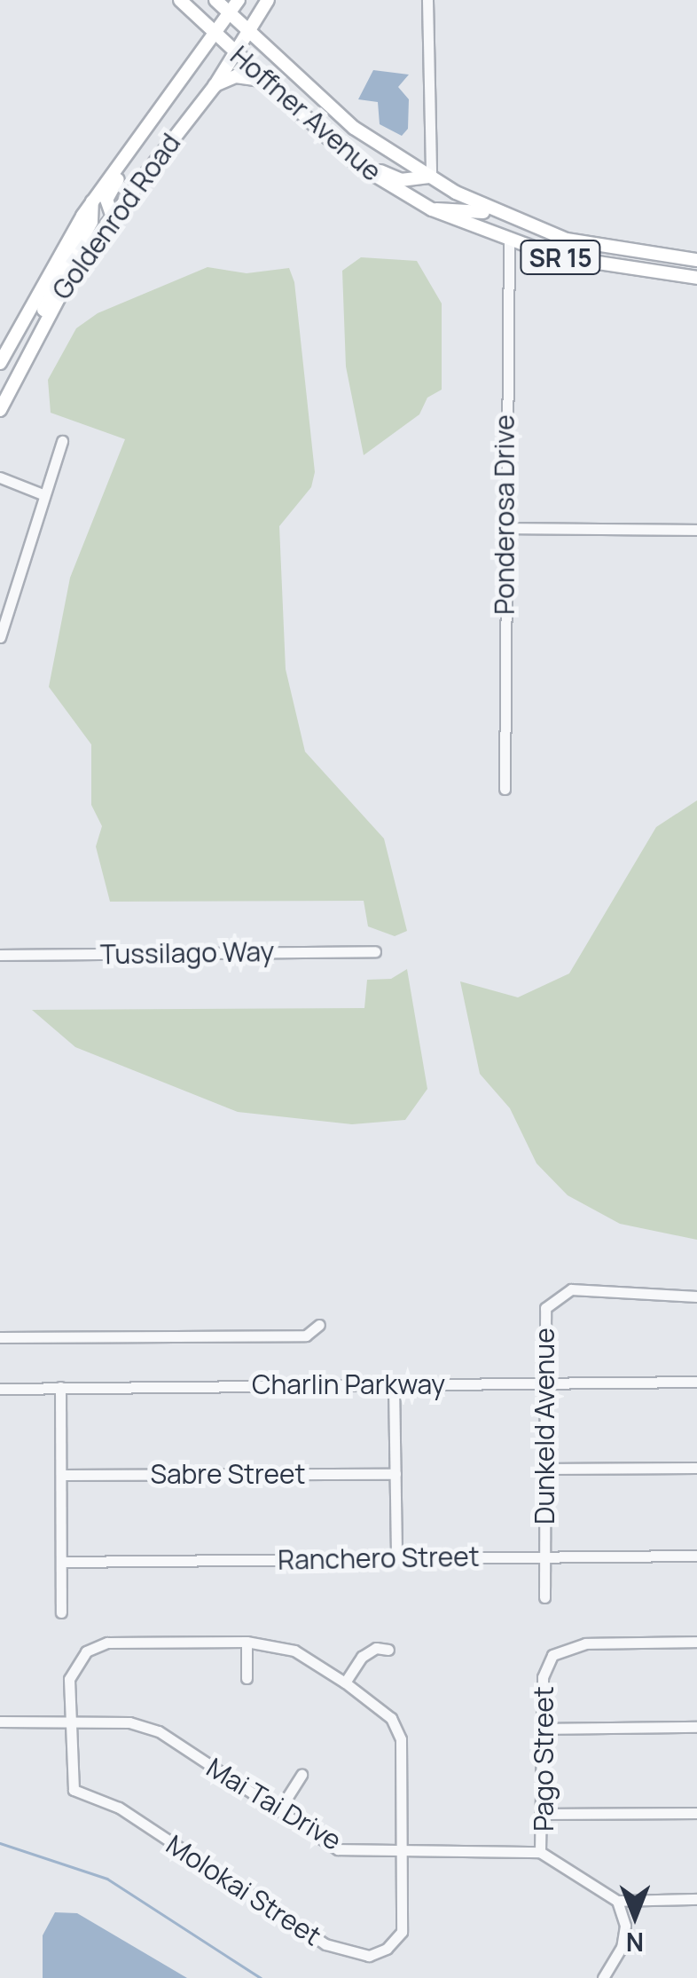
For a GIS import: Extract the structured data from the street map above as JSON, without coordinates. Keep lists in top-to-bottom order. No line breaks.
{"streets":{"main road":["Hoffner Avenue","Goldenrod Road","SR 15"],"street":["Ponderosa Drive","Tussilago Way","Charlin Parkway","Dunkeld Avenue","Sabre Street","Ranchero Street","Pago Street","Mai Tai Drive","Molokai Street"]},"crossings":[["Hoffner Avenue","Goldenrod Road"],["Hoffner Avenue","Ponderosa Drive"],["Charlin Parkway","Dunkeld Avenue"],["Dunkeld Avenue","Ranchero Street"],["Pago Street","Mai Tai Drive"],["Mai Tai Drive","Molokai Street"]],"north":"bottom"}
